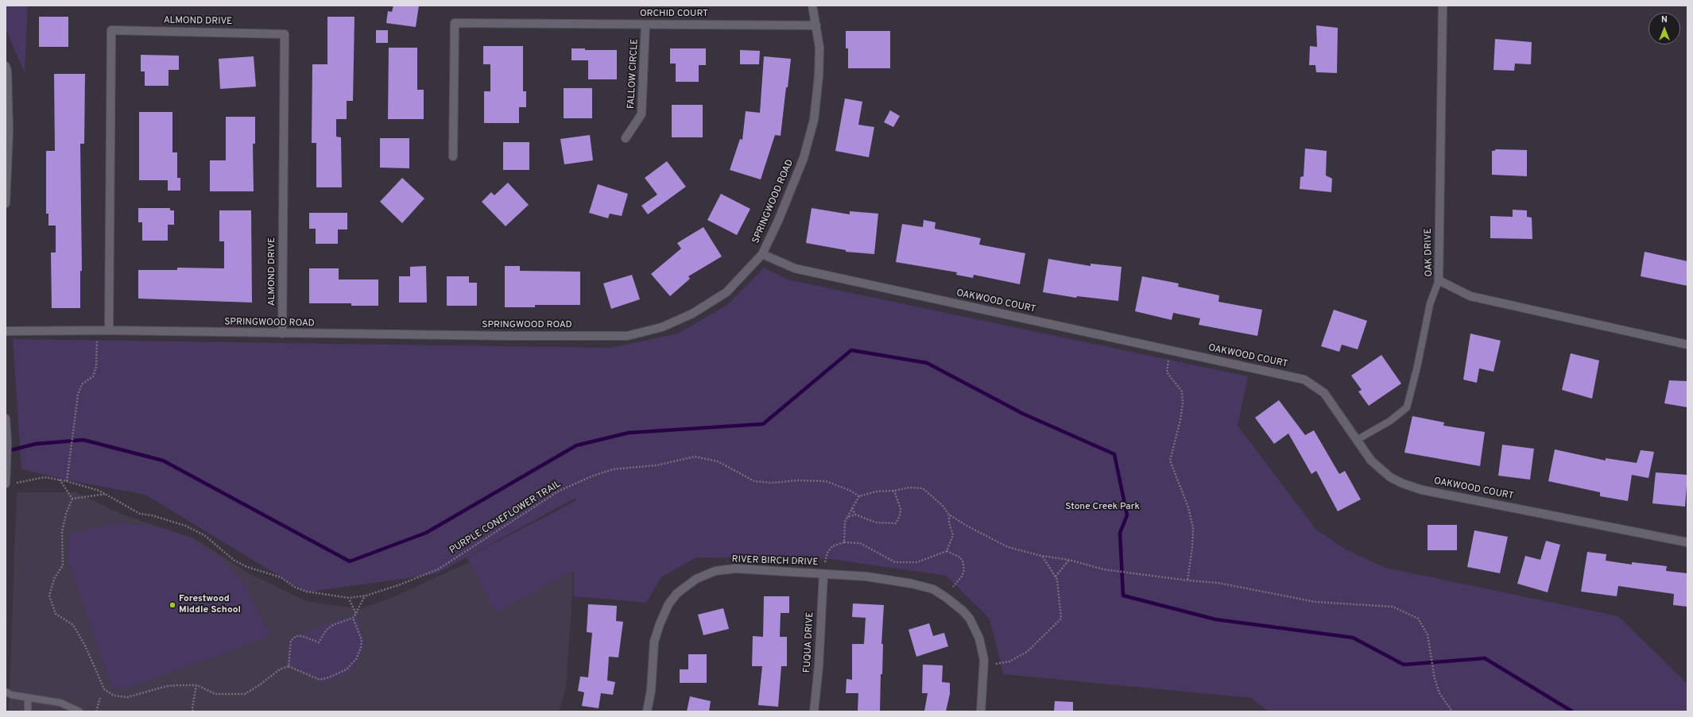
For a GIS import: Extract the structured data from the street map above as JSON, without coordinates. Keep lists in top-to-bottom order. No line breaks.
{"streets":{"street":["ORCHID COURT","ALMOND DRIVE","FALLOW CIRCLE","SPRINGWOOD ROAD","OAK DRIVE","OAKWOOD COURT","RIVER BIRCH DRIVE","FUQUA DRIVE"],"path":["PURPLE CONEFLOWER TRAIL"]},"crossings":[["ORCHID COURT","FALLOW CIRCLE"],["ORCHID COURT","SPRINGWOOD ROAD"],["ALMOND DRIVE","SPRINGWOOD ROAD"],["SPRINGWOOD ROAD","OAKWOOD COURT"],["RIVER BIRCH DRIVE","FUQUA DRIVE"]],"parks":["Stone Creek Park"],"places":["Forestwood Middle School"],"north":"top"}
